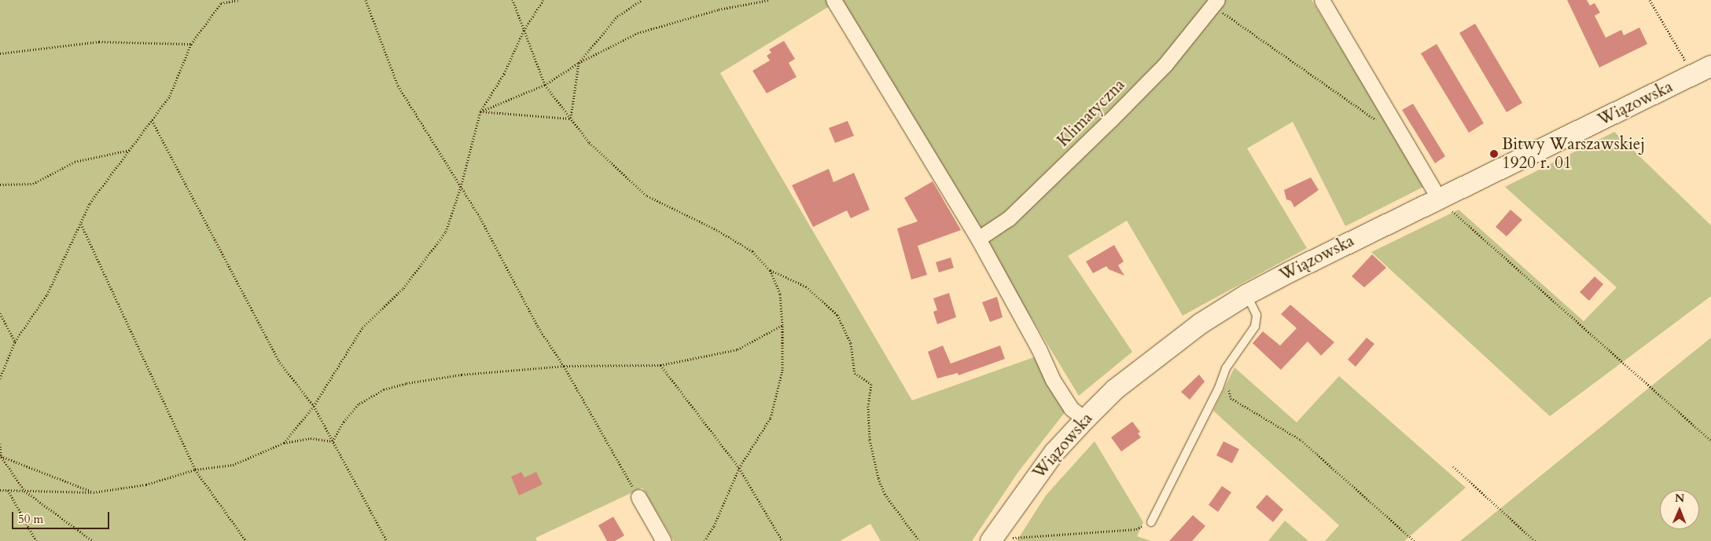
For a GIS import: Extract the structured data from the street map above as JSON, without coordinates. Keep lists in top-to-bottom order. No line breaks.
{"streets":{"main road":["Wiązowska"],"street":["Klimatyczna"]},"places":["Bitwy Warszawskiej 1920 r. 01"],"scale_bar":"50 m","north":"top"}
